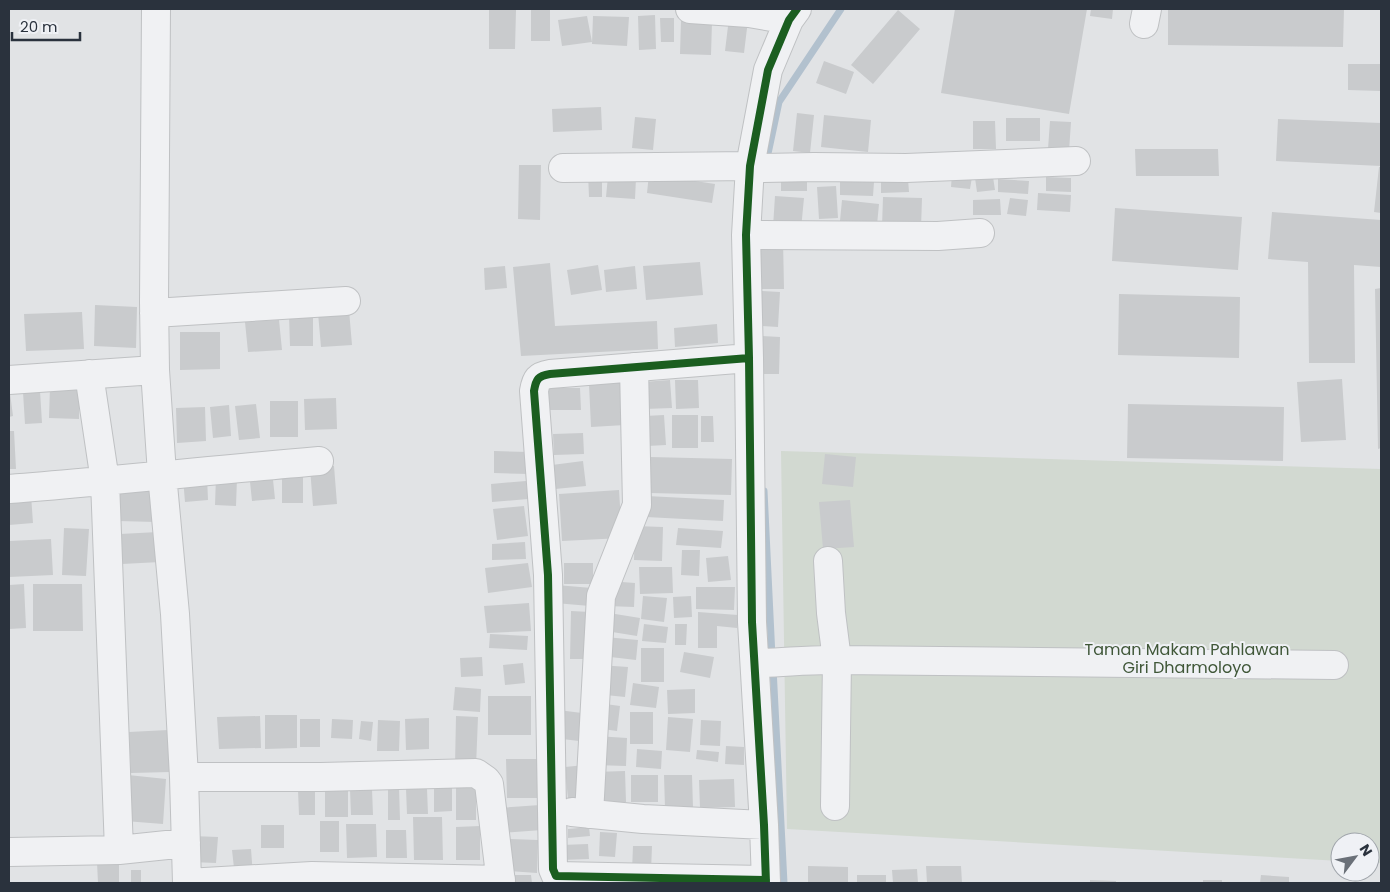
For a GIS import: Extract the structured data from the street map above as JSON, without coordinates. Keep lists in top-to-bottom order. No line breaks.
{"parks":["Taman Makam Pahlawan Giri Dharmoloyo"],"scale_bar":"20 m","north":"top right"}
